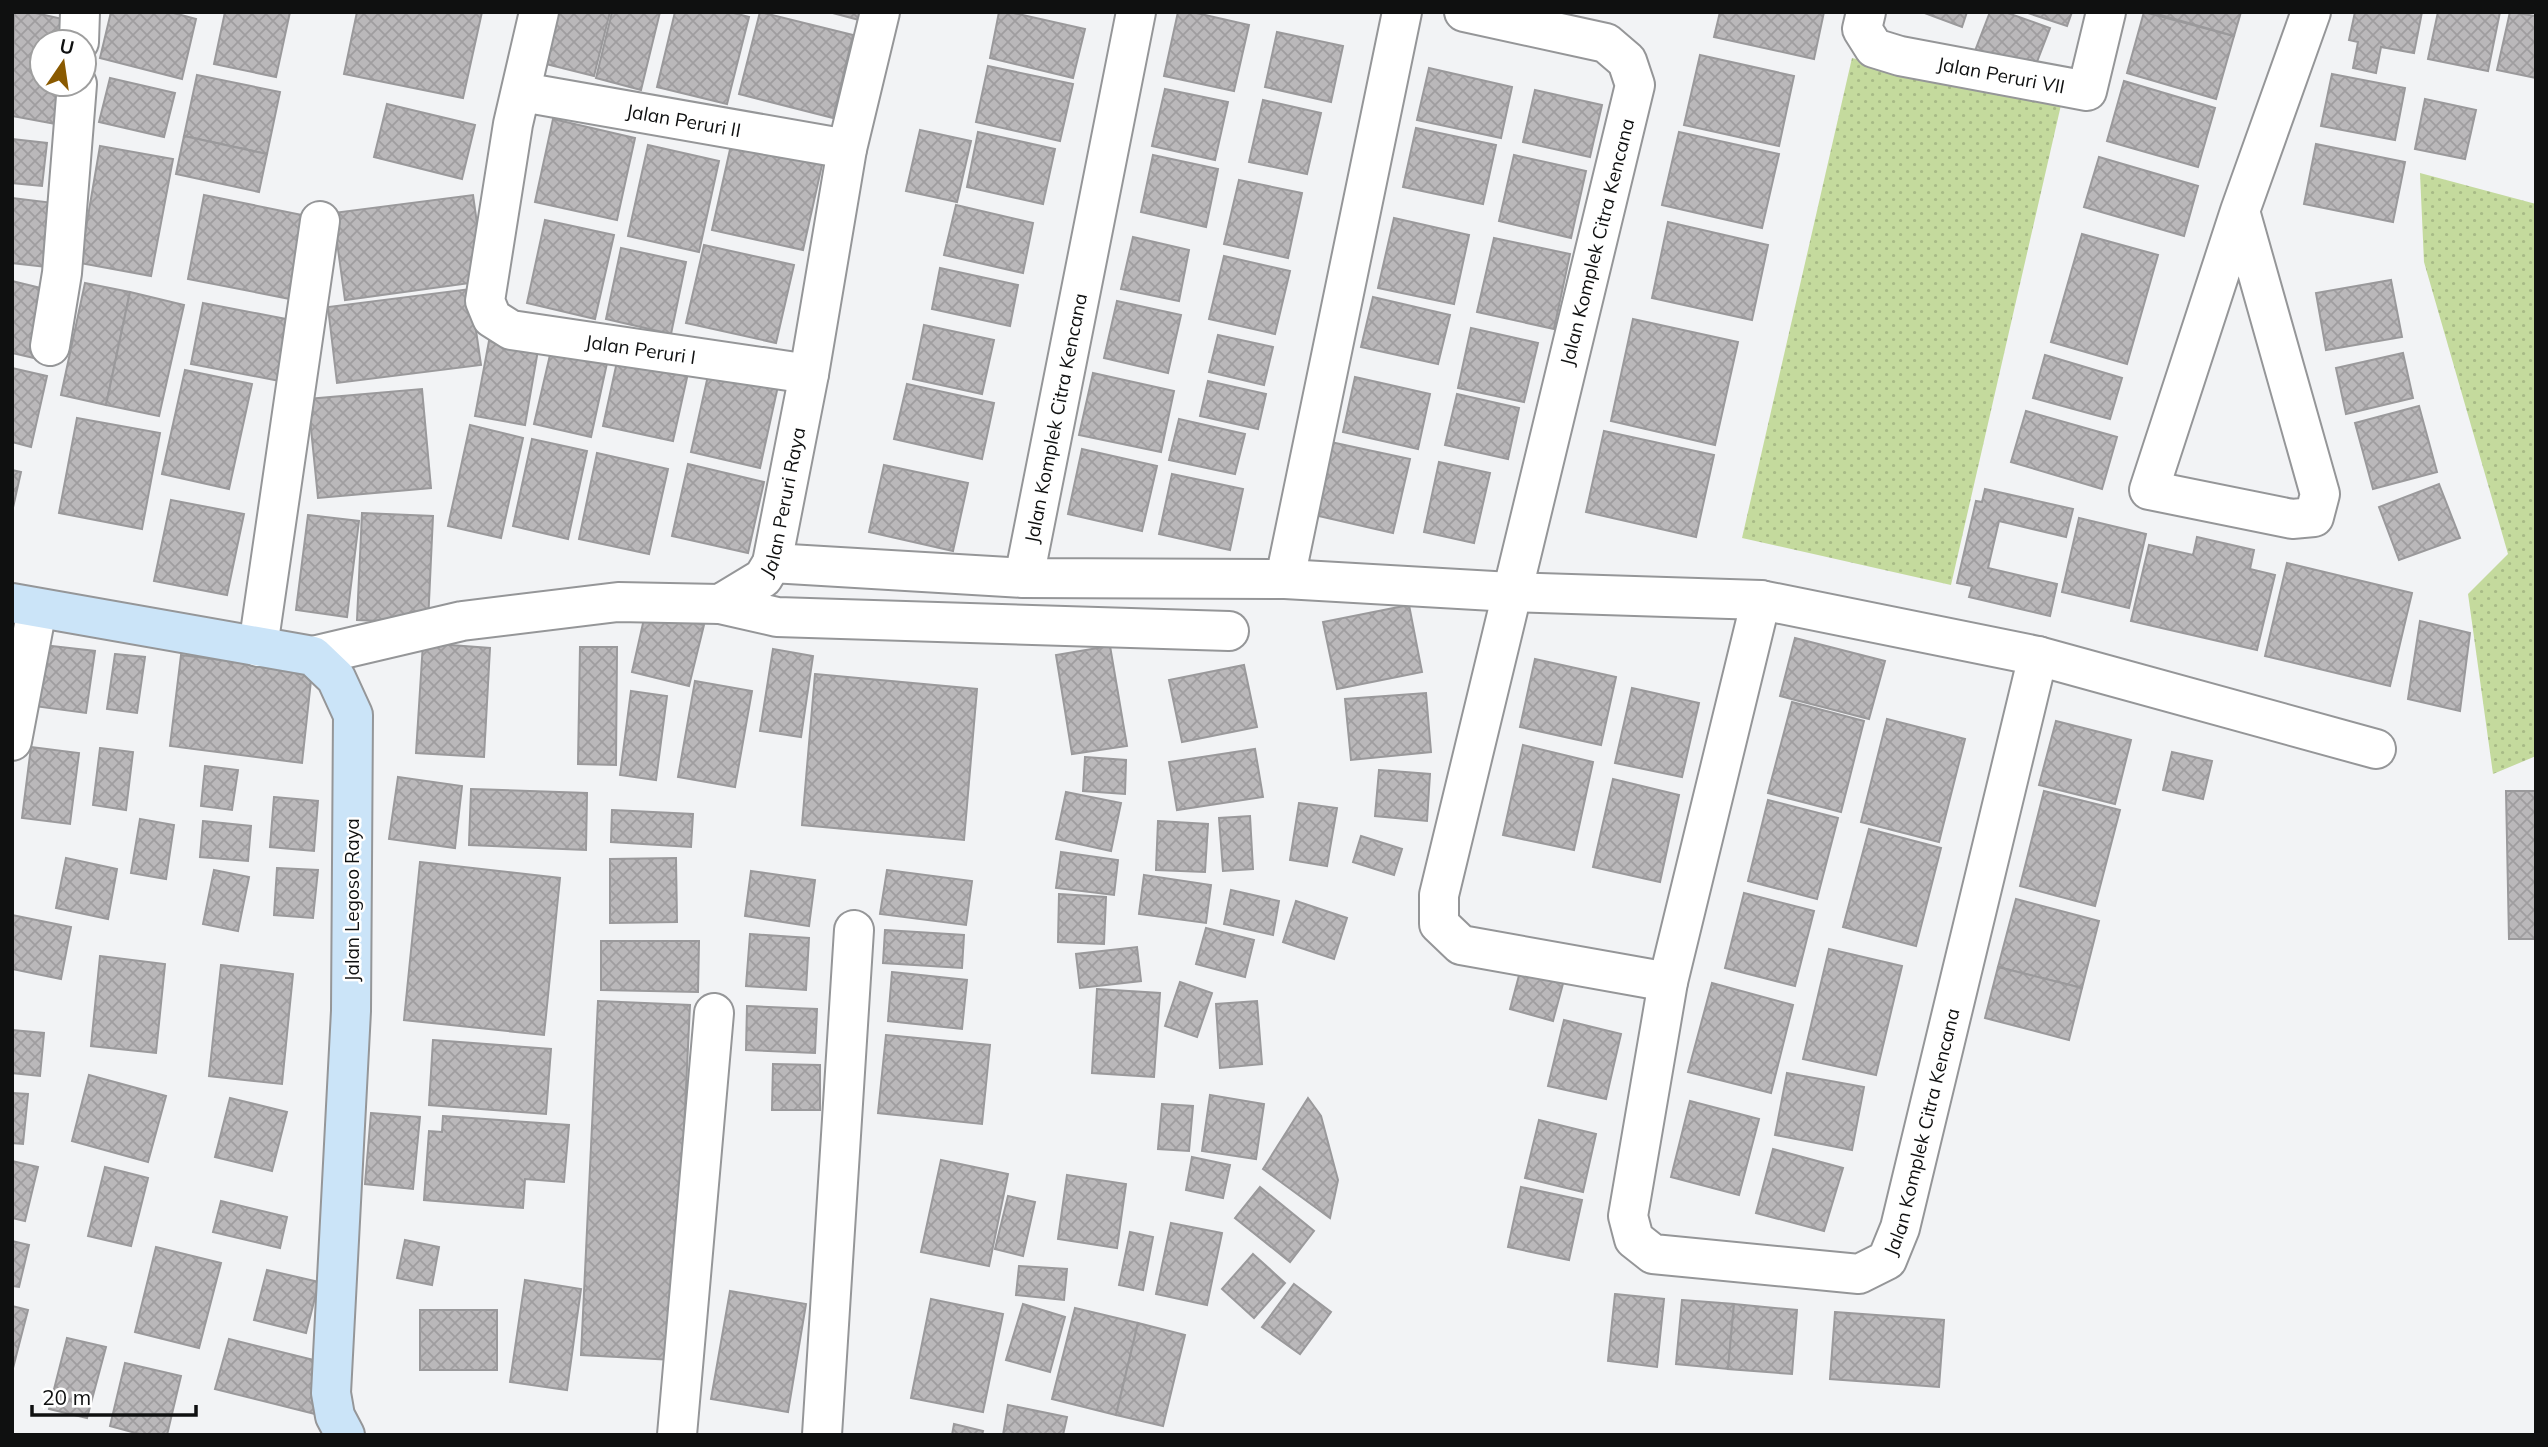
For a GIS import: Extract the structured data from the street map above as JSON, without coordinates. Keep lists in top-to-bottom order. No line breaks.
{"streets":{"street":["Jalan Peruri VII","Jalan Peruri II","Jalan Komplek Citra Kencana","Jalan Peruri I","Jalan Peruri Raya","Jalan Legoso Raya"]},"crossings":[["Jalan Peruri II","Jalan Peruri I"],["Jalan Peruri II","Jalan Peruri Raya"],["Jalan Peruri I","Jalan Peruri Raya"]],"scale_bar":"20 m","north":"top"}
